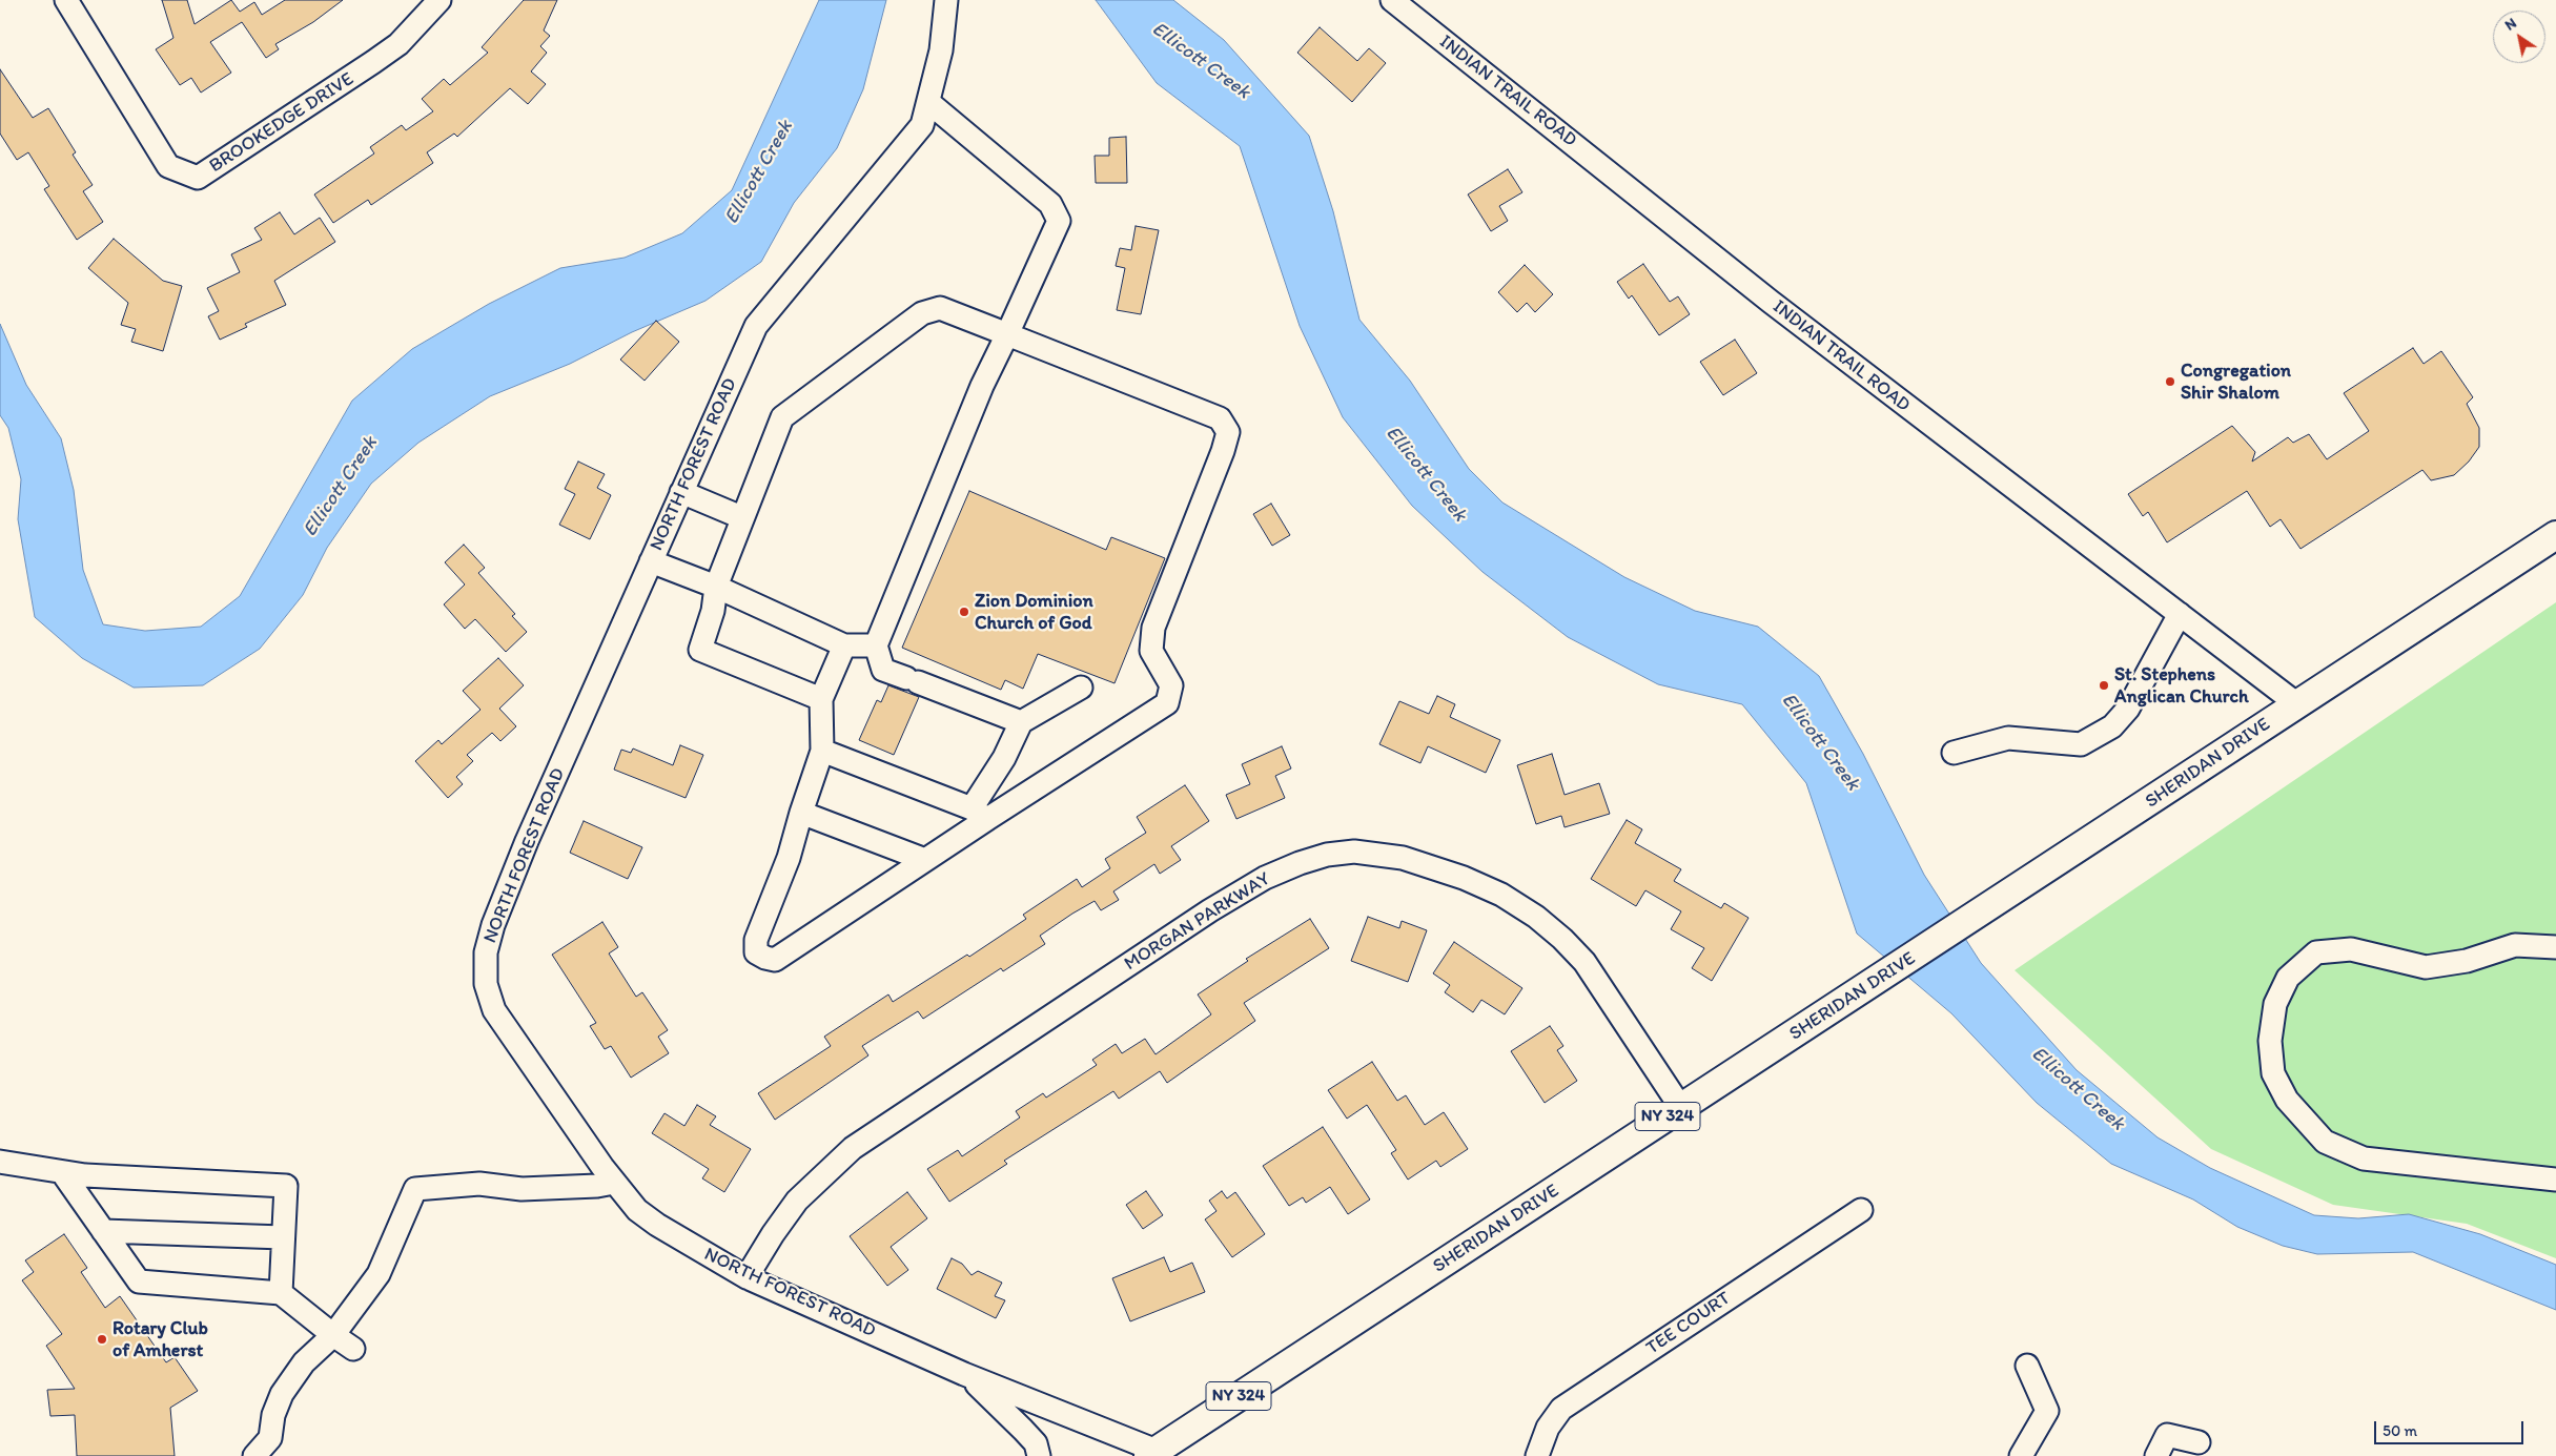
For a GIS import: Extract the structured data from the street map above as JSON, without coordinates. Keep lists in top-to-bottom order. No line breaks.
{"streets":{"main road":["SHERIDAN DRIVE","NY 324"],"street":["INDIAN TRAIL ROAD","BROOKEDGE DRIVE","NORTH FOREST ROAD","MORGAN PARKWAY","TEE COURT"]},"crossings":[["INDIAN TRAIL ROAD","SHERIDAN DRIVE"],["NORTH FOREST ROAD","SHERIDAN DRIVE"],["NORTH FOREST ROAD","MORGAN PARKWAY"],["SHERIDAN DRIVE","MORGAN PARKWAY"]],"water":["Ellicott Creek"],"places":["Congregation Shir Shalom","Zion Dominion Church of God","St. Stephens Anglican Church","Rotary Club of Amherst"],"scale_bar":"50 m","north":"top left"}
